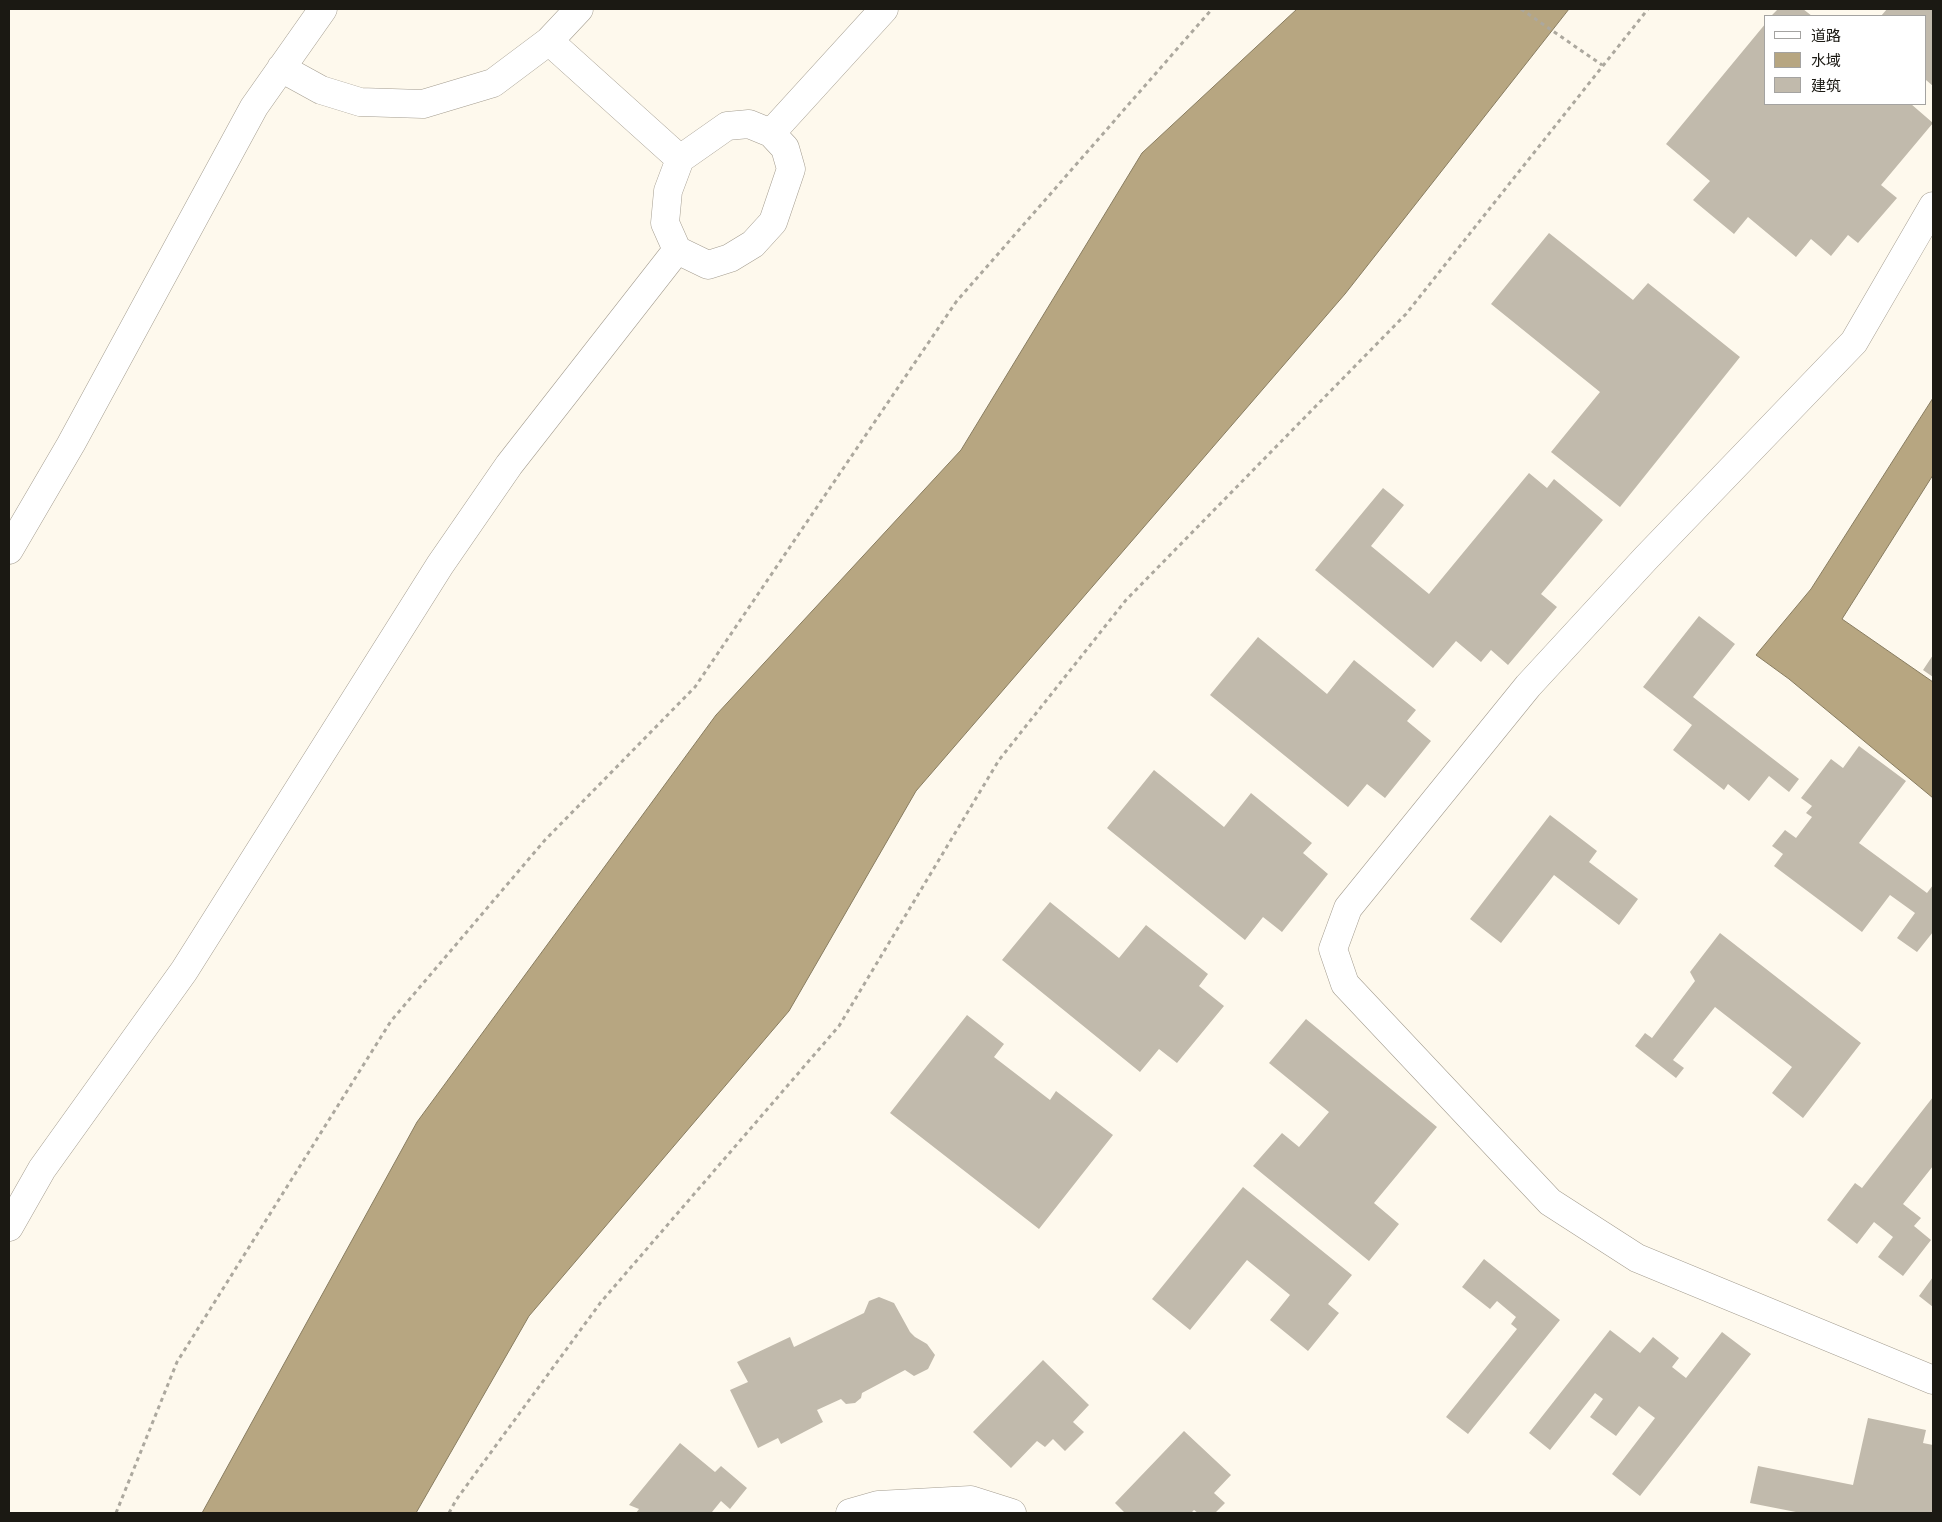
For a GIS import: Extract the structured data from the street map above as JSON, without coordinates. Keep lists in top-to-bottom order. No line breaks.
{"legend":["道路","水域","建筑"]}
